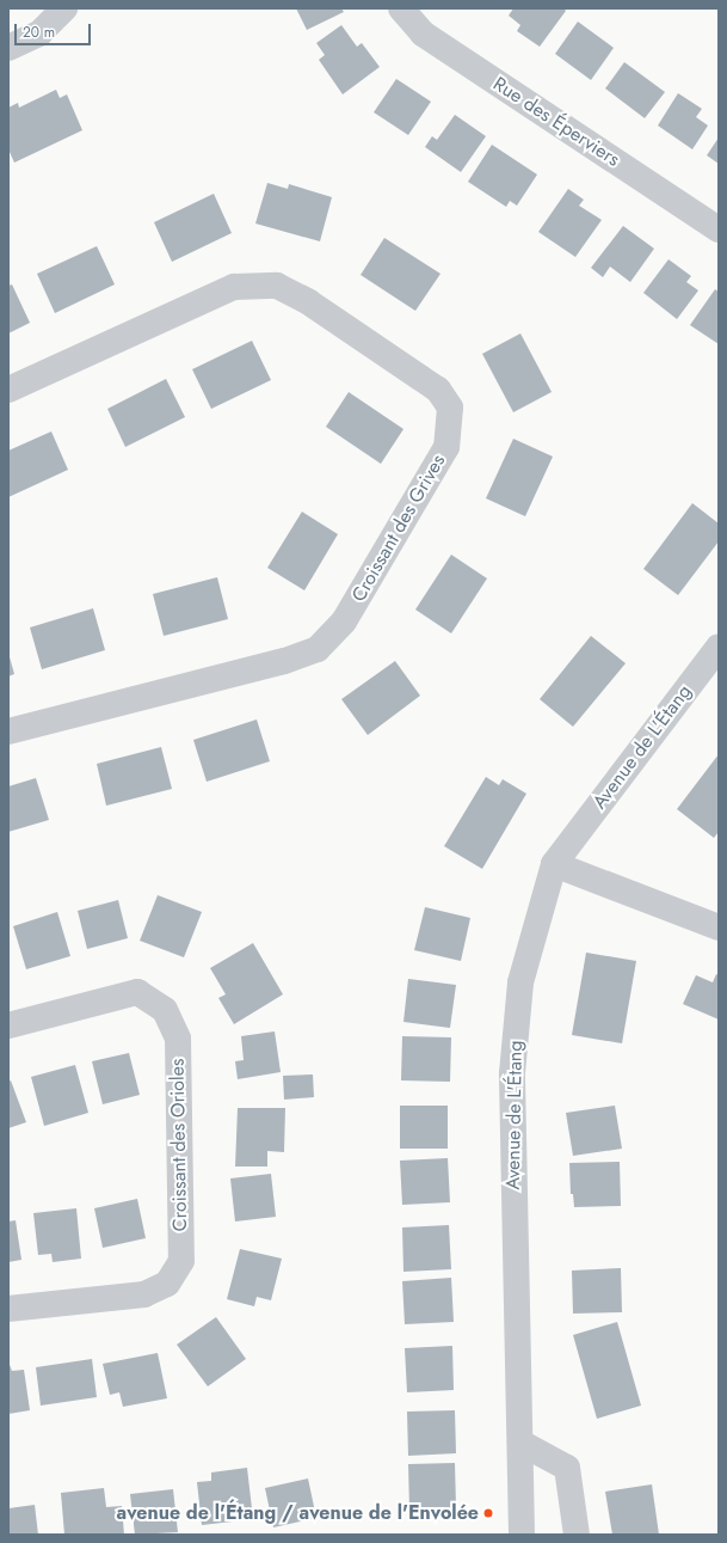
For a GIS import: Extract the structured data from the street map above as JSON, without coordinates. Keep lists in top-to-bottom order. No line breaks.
{"streets":{"street":["Rue des Éperviers","Croissant des Grives","Avenue de L'Étang","Croissant des Orioles"]},"places":["avenue de l'Étang / avenue de l'Envolée"],"scale_bar":"20 m"}
